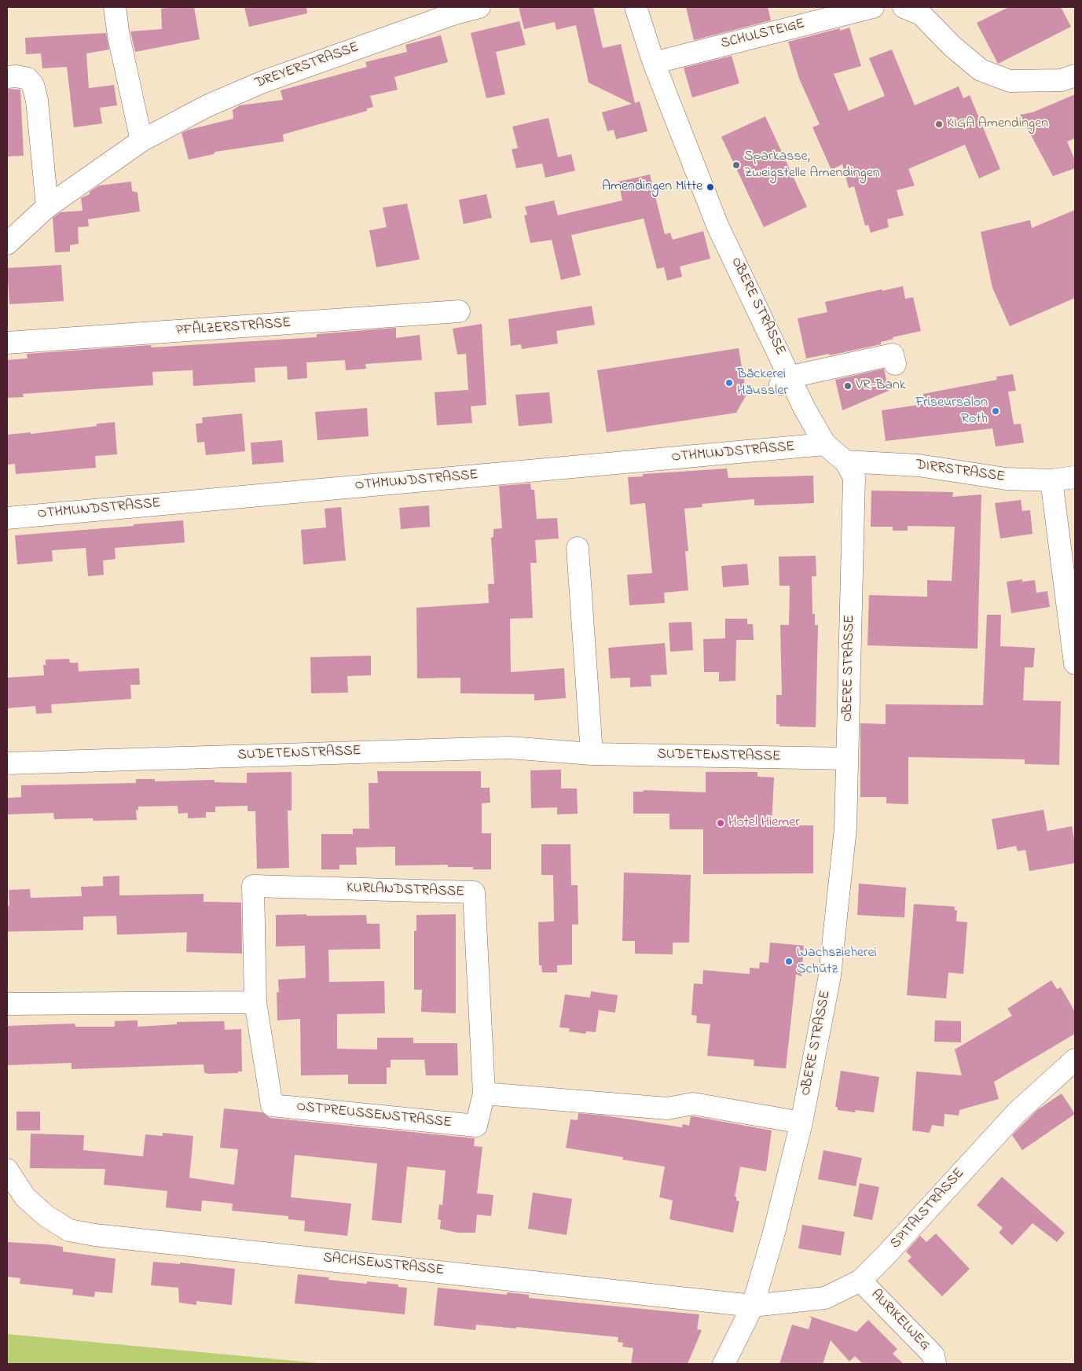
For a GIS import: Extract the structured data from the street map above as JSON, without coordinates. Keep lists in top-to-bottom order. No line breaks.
{"streets":{"street":["SCHULSTEIGE","DREYERSTRASSE","OBERE STRASSE","PFÄLZERSTRASSE","OTHMUNDSTRASSE","DIRRSTRASSE","SUDETENSTRASSE","KURLANDSTRASSE","OSTPREUSSENSTRASSE","SPITALSTRASSE","SACHSENSTRASSE","AURIKELWEG"]},"crossings":[["SCHULSTEIGE","OBERE STRASSE"],["OBERE STRASSE","OTHMUNDSTRASSE"],["OBERE STRASSE","DIRRSTRASSE"],["OBERE STRASSE","SUDETENSTRASSE"],["OBERE STRASSE","SPITALSTRASSE"],["OBERE STRASSE","SACHSENSTRASSE"],["KURLANDSTRASSE","OSTPREUSSENSTRASSE"],["SPITALSTRASSE","SACHSENSTRASSE"],["SPITALSTRASSE","AURIKELWEG"]],"places":["KIGA Amendingen","Sparkasse, Zweigstelle Amendingen","Amendingen Mitte","Bäckerei Häussler","VR-Bank","Friseursalon Roth","Hotel Hiemer","Wachszieherei Schütz"]}
